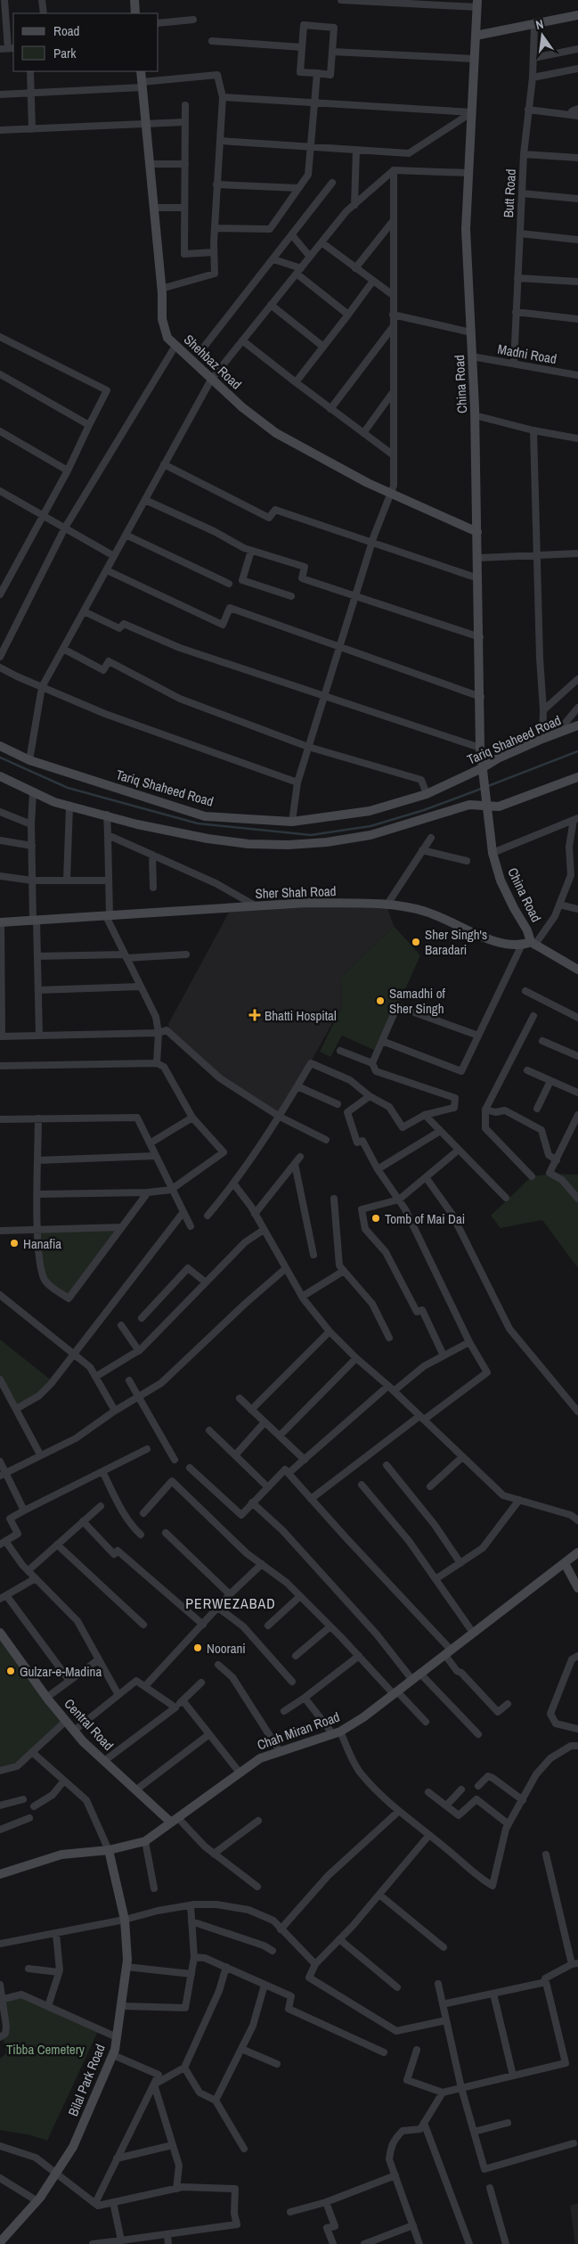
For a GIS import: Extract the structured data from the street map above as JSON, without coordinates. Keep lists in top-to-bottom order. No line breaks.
{"streets":{"main road":["Shehbaz Road","China Road","Tariq Shaheed Road","Sher Shah Road","Central Road","Chah Miran Road","Bilal Park Road"],"street":["Butt Road","Madni Road"]},"crossings":[["Butt Road","Madni Road"],["Madni Road","China Road"],["Shehbaz Road","China Road"],["China Road","Tariq Shaheed Road"],["Central Road","Chah Miran Road"],["Chah Miran Road","Bilal Park Road"]],"districts":["PERWEZABAD"],"parks":["Tibba Cemetery"],"places":{"other":["Sher Singh's Baradari","Samadhi of Sher Singh","Tomb of Mai Dai","Hanafia","Noorani","Gulzar-e-Madina"],"health":["Bhatti Hospital"]},"legend":["Road","Park"],"north":"top"}
